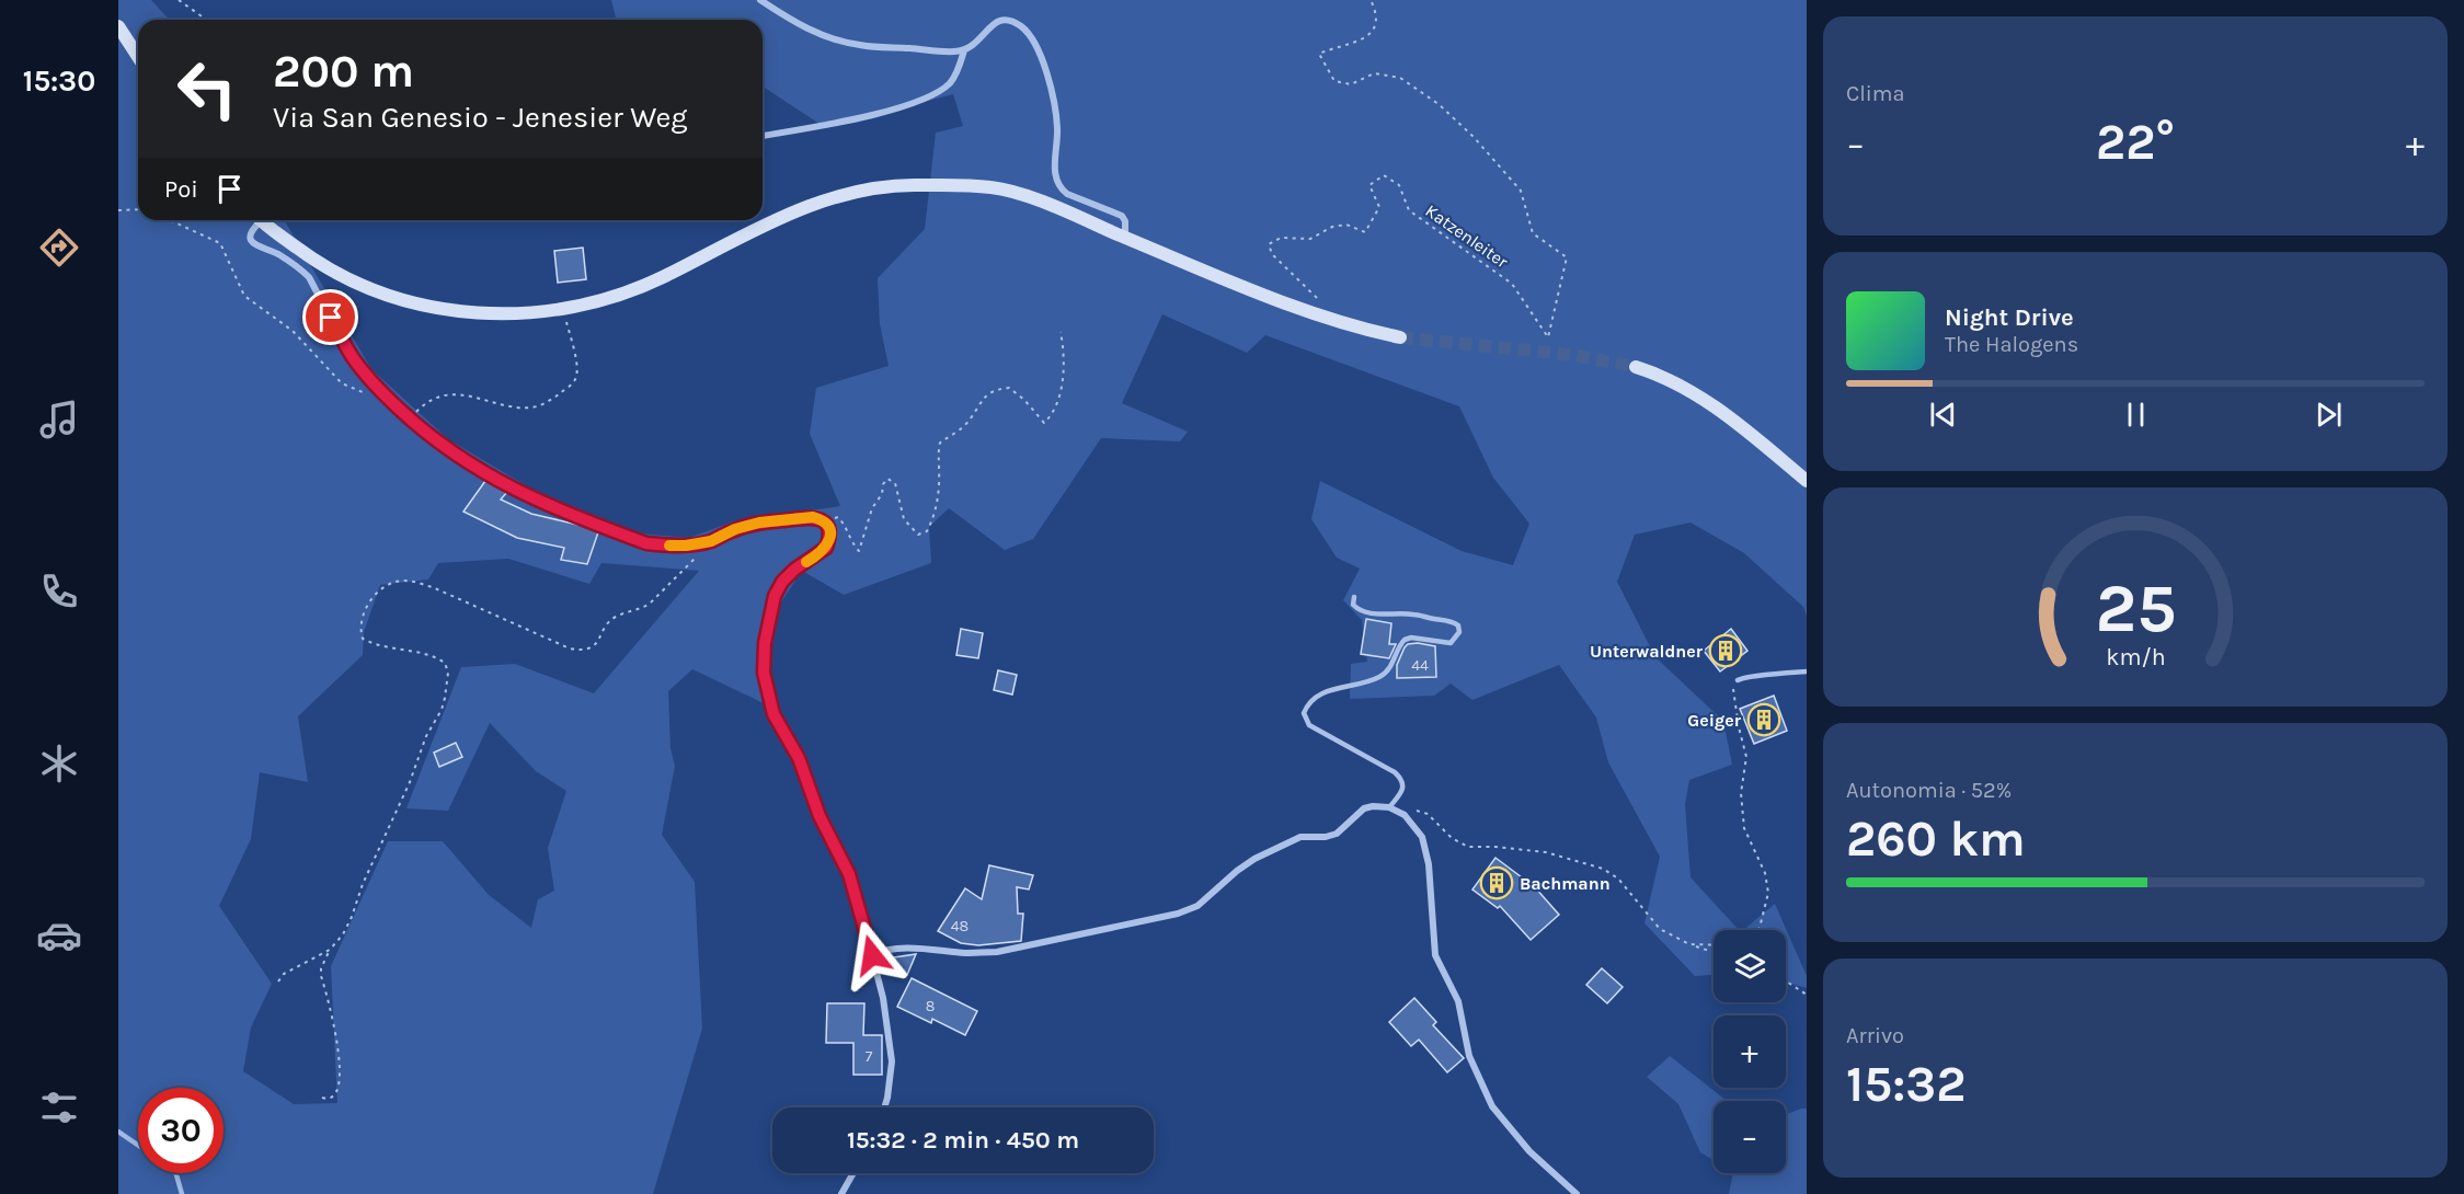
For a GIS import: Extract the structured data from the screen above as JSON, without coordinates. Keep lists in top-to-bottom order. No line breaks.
{"streets":{"path":["Katzenleiter"]},"places":{"building":["Unterwaldner","Geiger","Bachmann"]},"house_numbers":["44","48","8","7"],"page":{"tabs":"15:30","tile":["Clima",["Autonomia · 52%","260 km"],["Arrivo","15:32"]],"turn":["200 m","Via San Genesio - Jenesier Weg"],"heat":["−","22°","+"],"then":"Poi","song":["Night Drive","The Halogens"],"map_buttons":["+","−"],"limit":"30","trip":"15:32 · 2 min · 450 m","gauge":["25","km/h"]}}
